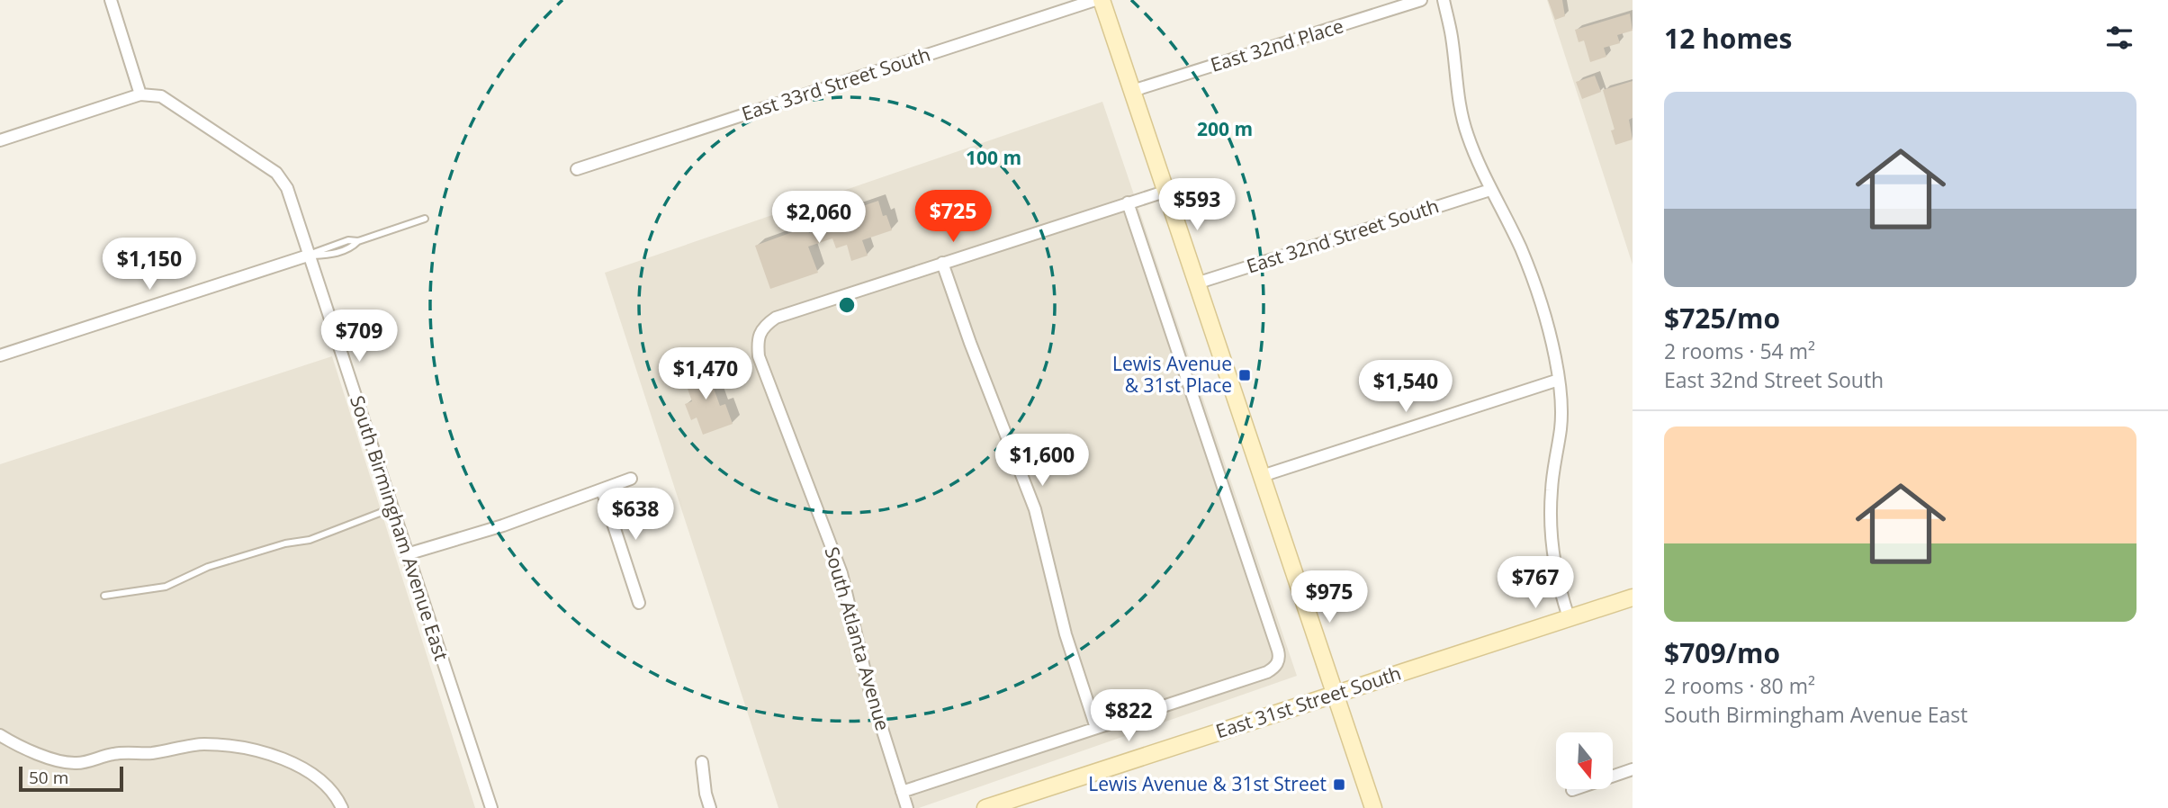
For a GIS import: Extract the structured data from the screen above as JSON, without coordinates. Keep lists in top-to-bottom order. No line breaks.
{"streets":{"main road":["East 31st Street South"],"street":["East 32nd Place","East 33rd Street South","East 32nd Street South","South Birmingham Avenue East","South Atlanta Avenue"]},"places":{"transit":["Lewis Avenue & 31st Place","Lewis Avenue & 31st Street"]},"scale_bar":"50 m","north":"bottom","page":{"heading":"12 homes","list":[{"name":"$725/mo","note":"2 rooms · 54 m² · East 32nd Street South"},{"name":"$709/mo","note":"2 rooms · 80 m² · South Birmingham Avenue East"}],"price":["$593","$725","$2,060","$1,150","$709","$1,470","$1,540","$1,600","$638","$767","$975","$822"],"scale":"50 m"},"rings":["200 m","100 m"]}
